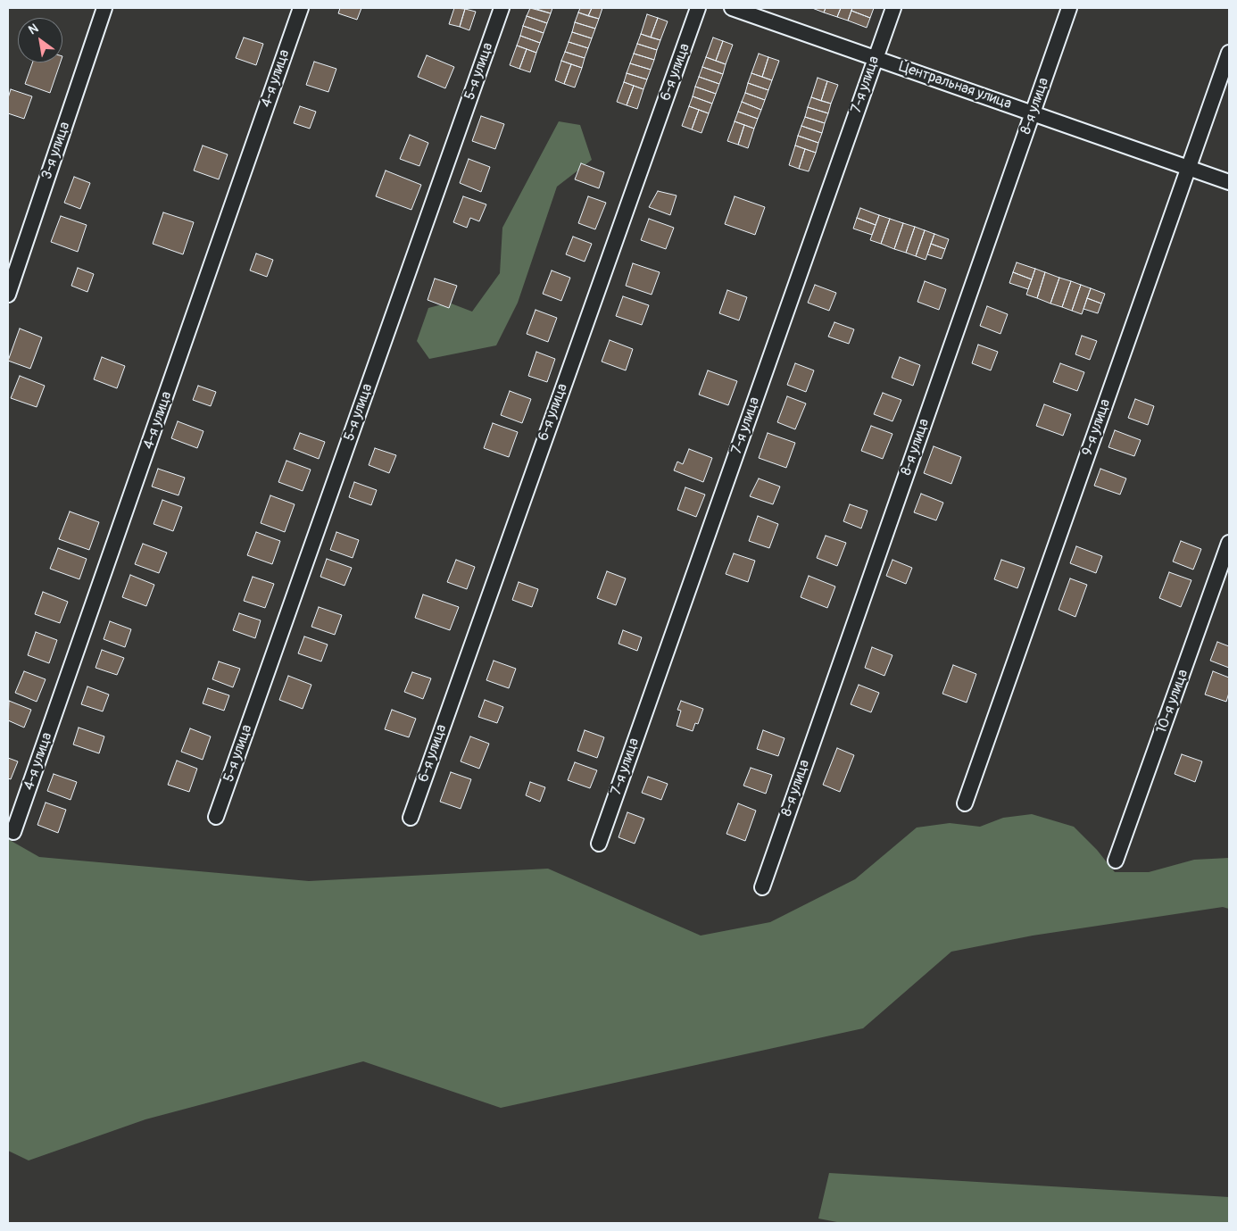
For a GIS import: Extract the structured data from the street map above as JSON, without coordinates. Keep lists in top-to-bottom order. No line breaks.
{"streets":{"street":["5-я улица","6-я улица","4-я улица","7-я улица","Центральная улица","8-я улица","3-я улица","9-я улица","10-я улица"]},"crossings":[["7-я улица","Центральная улица"],["Центральная улица","8-я улица"],["Центральная улица","9-я улица"]],"north":"top left"}
